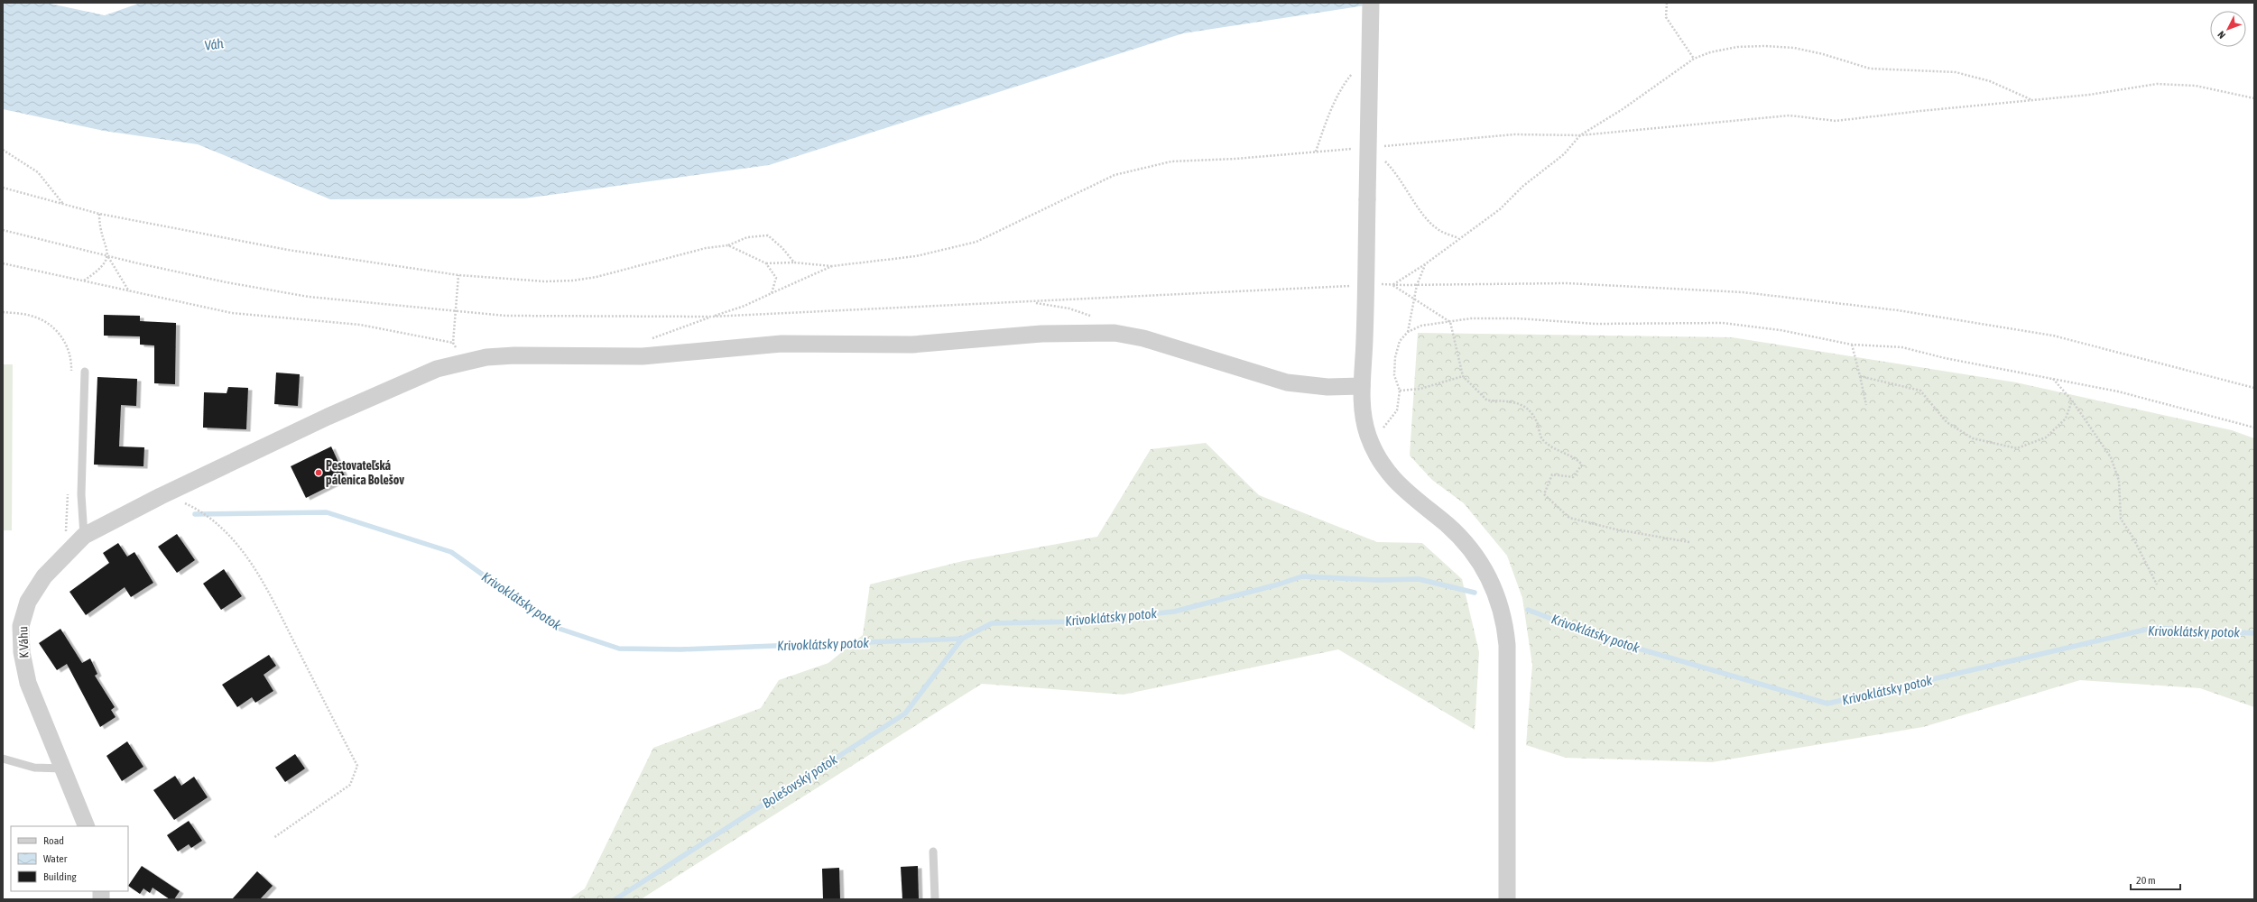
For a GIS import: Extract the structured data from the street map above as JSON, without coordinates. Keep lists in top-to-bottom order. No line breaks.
{"streets":{"street":["K Váhu"]},"water":["Váh","Krivoklátsky potok","Bolešovský potok"],"places":["Pestovateľská pálenica Bolešov"],"legend":["Road","Water","Building"],"scale_bar":"20 m","north":"bottom left"}
